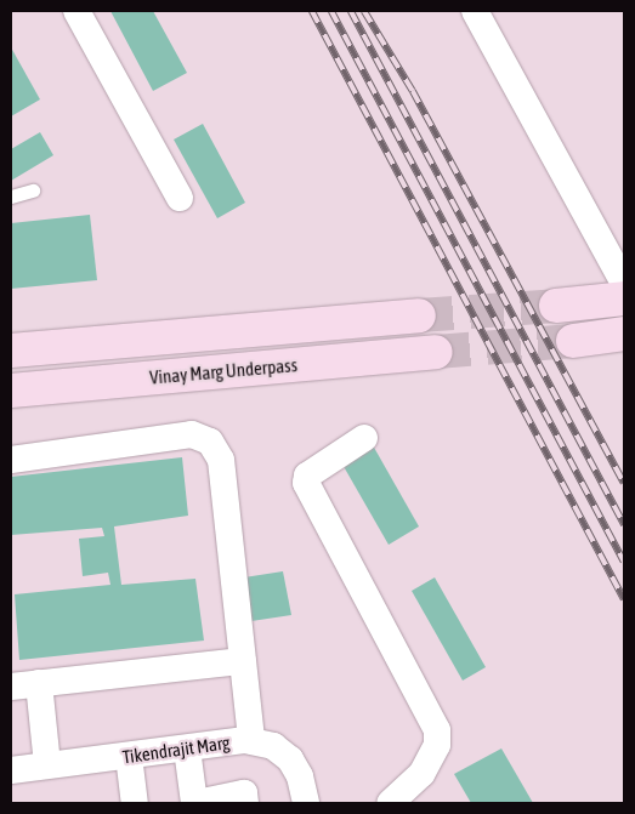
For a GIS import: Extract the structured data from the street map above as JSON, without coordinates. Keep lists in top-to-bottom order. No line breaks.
{"streets":{"main road":["Vinay Marg Underpass"],"street":["Tikendrajit Marg"]}}
